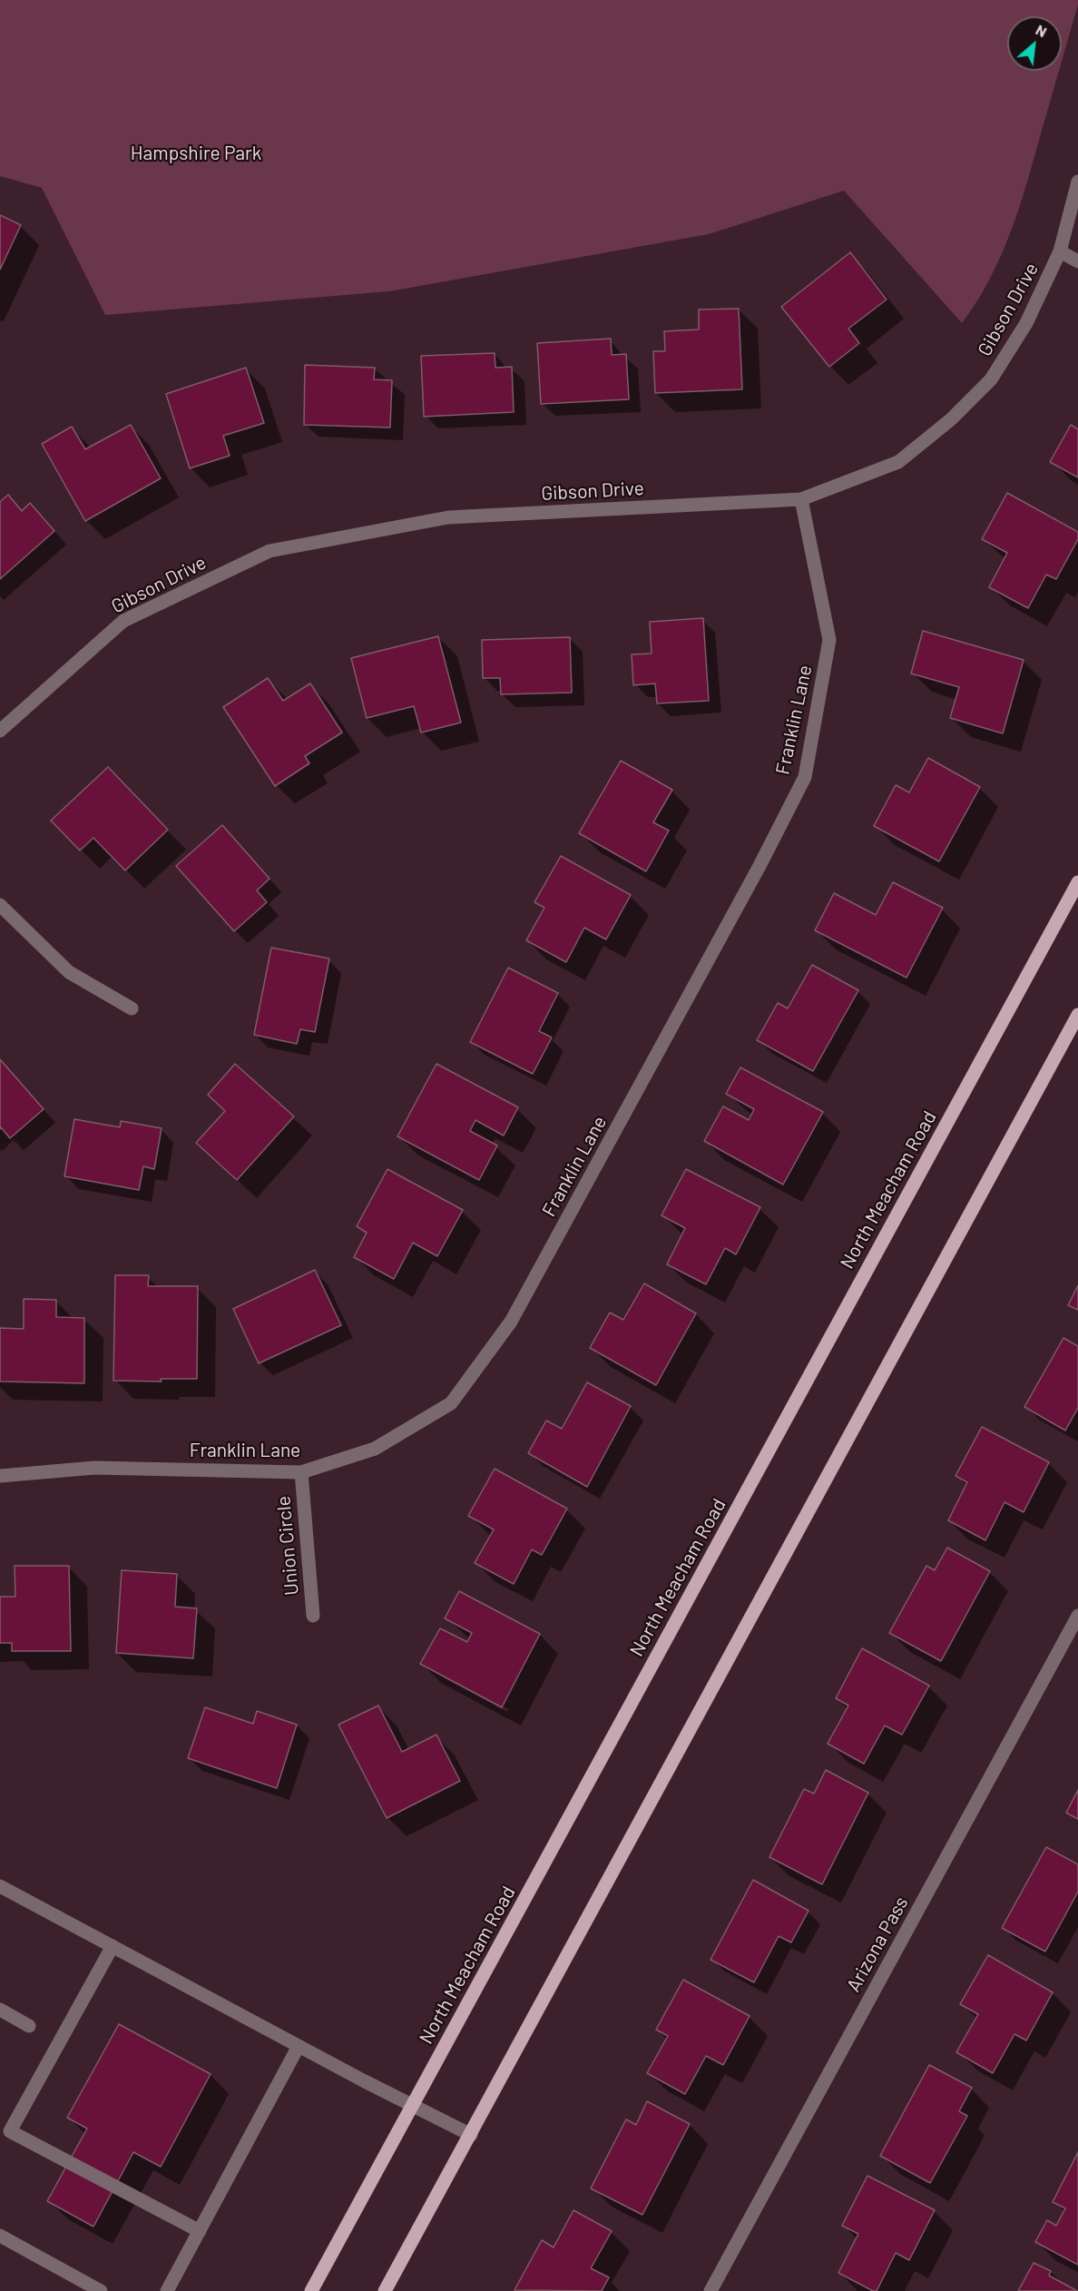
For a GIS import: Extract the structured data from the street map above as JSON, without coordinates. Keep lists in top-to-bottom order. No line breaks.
{"streets":{"main road":["North Meacham Road"],"street":["Gibson Drive","Franklin Lane","Union Circle","Arizona Pass"]},"crossings":[["Gibson Drive","Franklin Lane"],["Franklin Lane","Union Circle"]],"parks":["Hampshire Park"],"north":"top right"}
